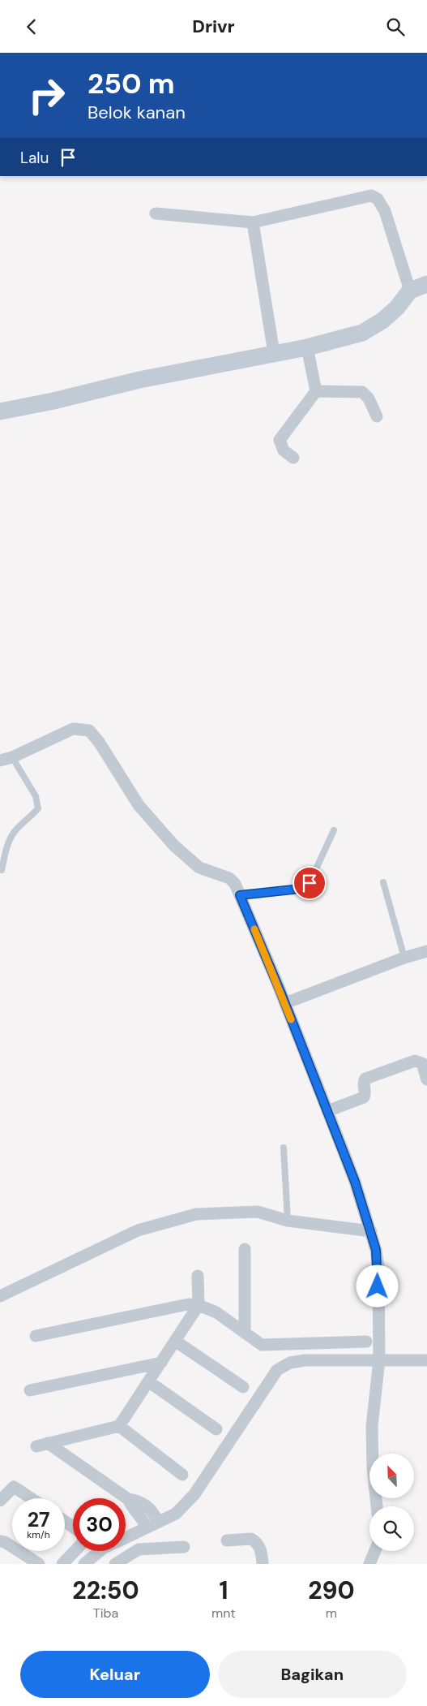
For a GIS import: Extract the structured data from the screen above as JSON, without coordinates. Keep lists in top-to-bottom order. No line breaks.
{"north":"top left","page":{"header":"Drivr","turn":["250 m","Belok kanan"],"then":"Lalu","speed":"27 km/h","limit":"30","eta":["22:50","Tiba","1","mnt","290","m"],"buttons":["Keluar","Bagikan"]}}
